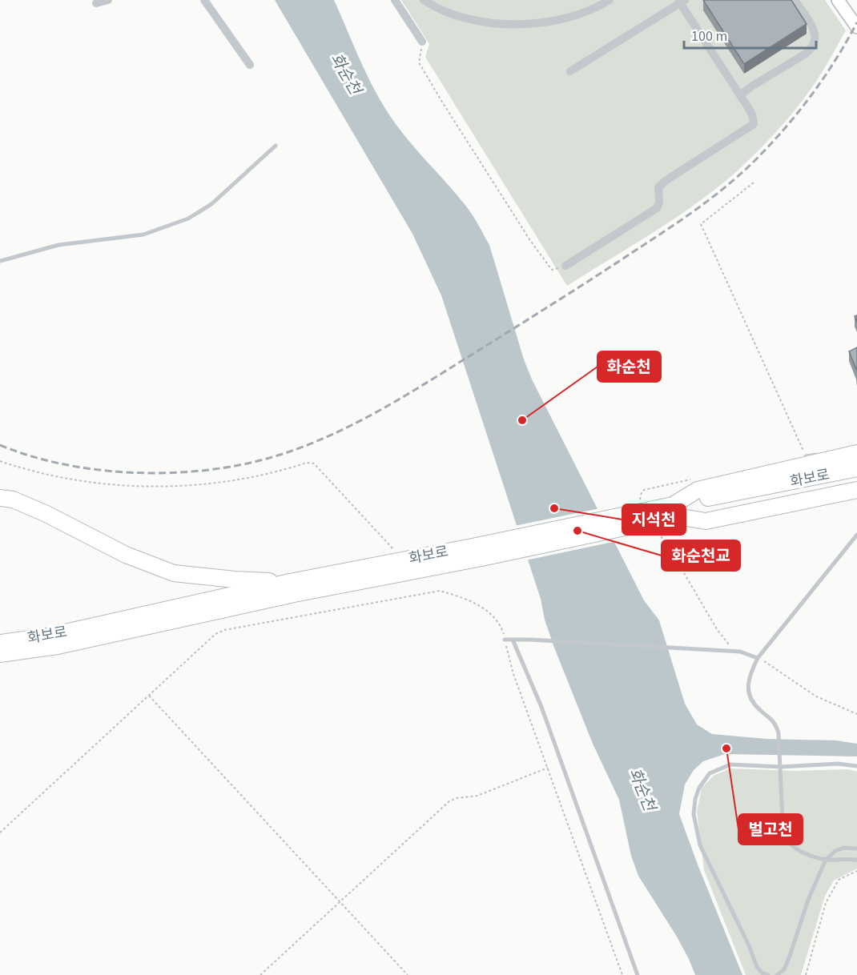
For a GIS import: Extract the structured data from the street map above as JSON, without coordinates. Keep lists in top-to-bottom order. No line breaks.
{"streets":{"highway":["화보로"]},"water":["화순천"],"places":["화순천","지석천","화순천교","벌고천"],"scale_bar":"100 m"}
